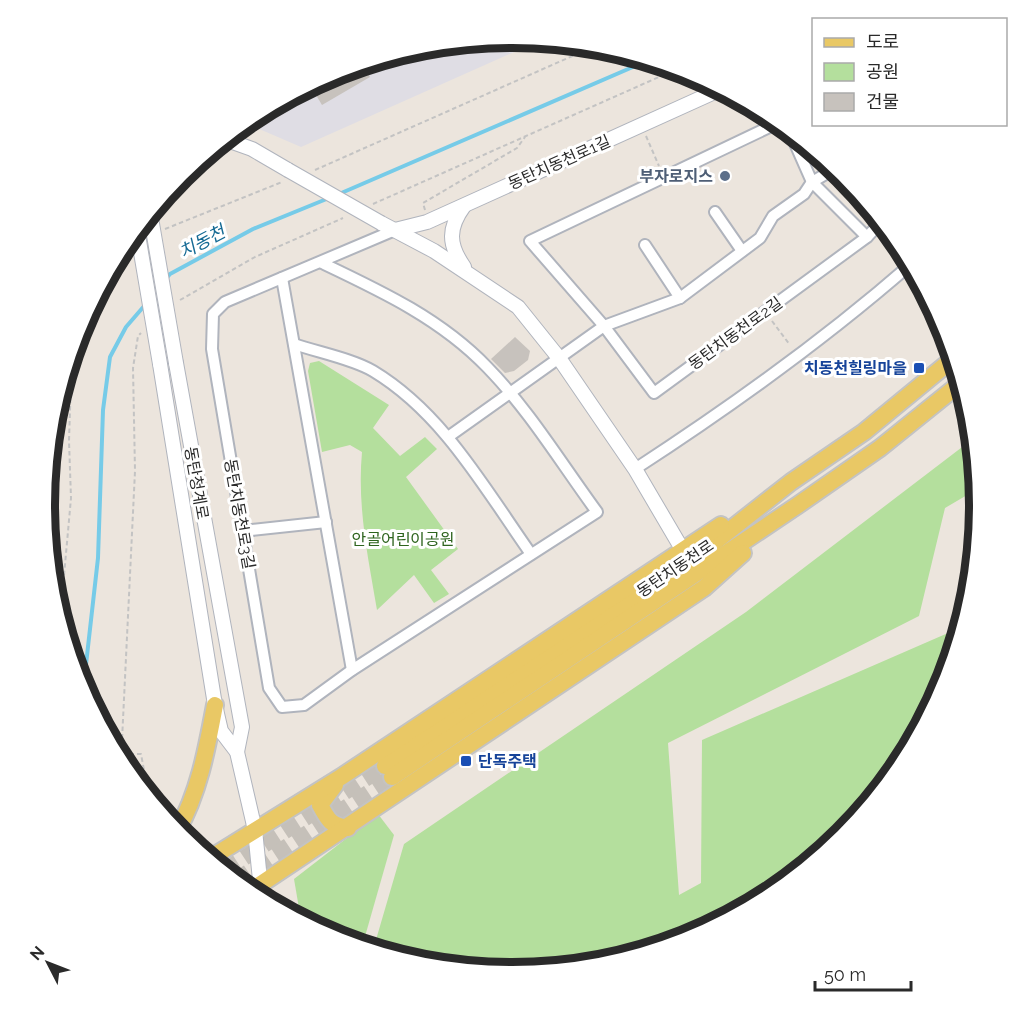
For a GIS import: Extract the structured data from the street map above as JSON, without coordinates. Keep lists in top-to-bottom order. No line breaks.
{"streets":{"main road":["동탄치동천로"],"street":["동탄치동천로1길","동탄치동천로2길","동탄청계로","동탄치동천로3길"]},"crossings":[["동탄치동천로1길","동탄치동천로3길"]],"water":["치동천"],"parks":["안골어린이공원"],"places":{"other":["부자로지스"],"transit":["치동천힐링마을","단독주택"]},"legend":["도로","공원","건물"],"scale_bar":"50 m","north":"top left"}
